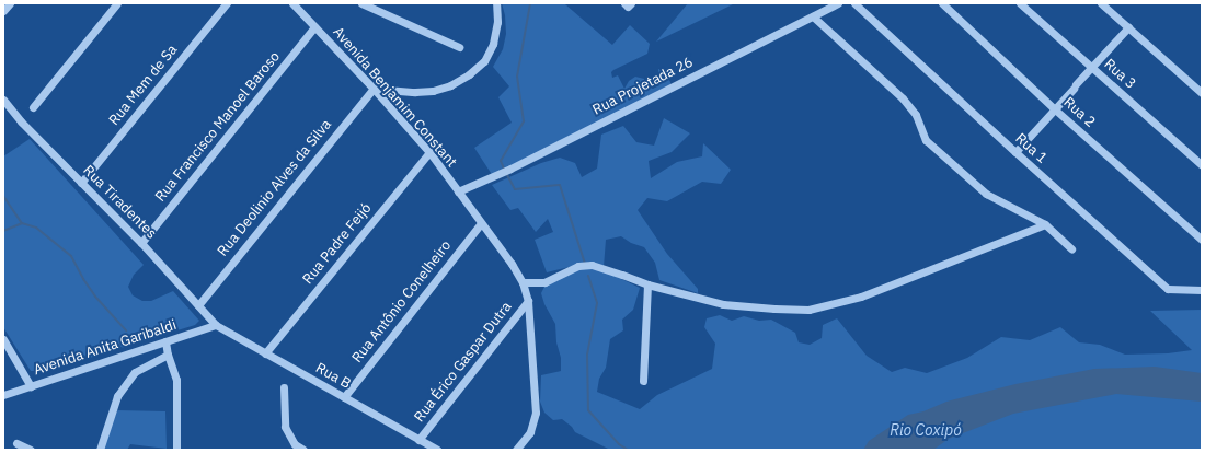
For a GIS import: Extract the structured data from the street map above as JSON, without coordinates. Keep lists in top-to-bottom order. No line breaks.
{"streets":{"street":["Rua 3","Rua Mem de Sa","Rua Projetada 26","Avenida Benjamim Constant","Rua 2","Rua Francisco Manoel Baroso","Rua 1","Rua Deolinio Alves da Silva","Rua Tiradentes","Rua Padre Feijó","Rua Antônio Conelheiro","Avenida Anita Garibaldi","Rua Érico Gaspar Dutra","Rua B"]},"crossings":[["Rua Mem de Sa","Rua Tiradentes"],["Rua Projetada 26","Avenida Benjamim Constant"],["Avenida Benjamim Constant","Rua Francisco Manoel Baroso"],["Avenida Benjamim Constant","Rua Deolinio Alves da Silva"],["Avenida Benjamim Constant","Rua Padre Feijó"],["Avenida Benjamim Constant","Rua Antônio Conelheiro"],["Avenida Benjamim Constant","Rua Érico Gaspar Dutra"],["Rua Francisco Manoel Baroso","Rua Tiradentes"],["Rua Deolinio Alves da Silva","Rua Tiradentes"],["Rua Tiradentes","Avenida Anita Garibaldi"],["Rua Tiradentes","Rua B"],["Rua Padre Feijó","Rua B"],["Rua Antônio Conelheiro","Rua B"],["Avenida Anita Garibaldi","Rua B"],["Rua Érico Gaspar Dutra","Rua B"]],"water":["Rio Coxipó"]}
